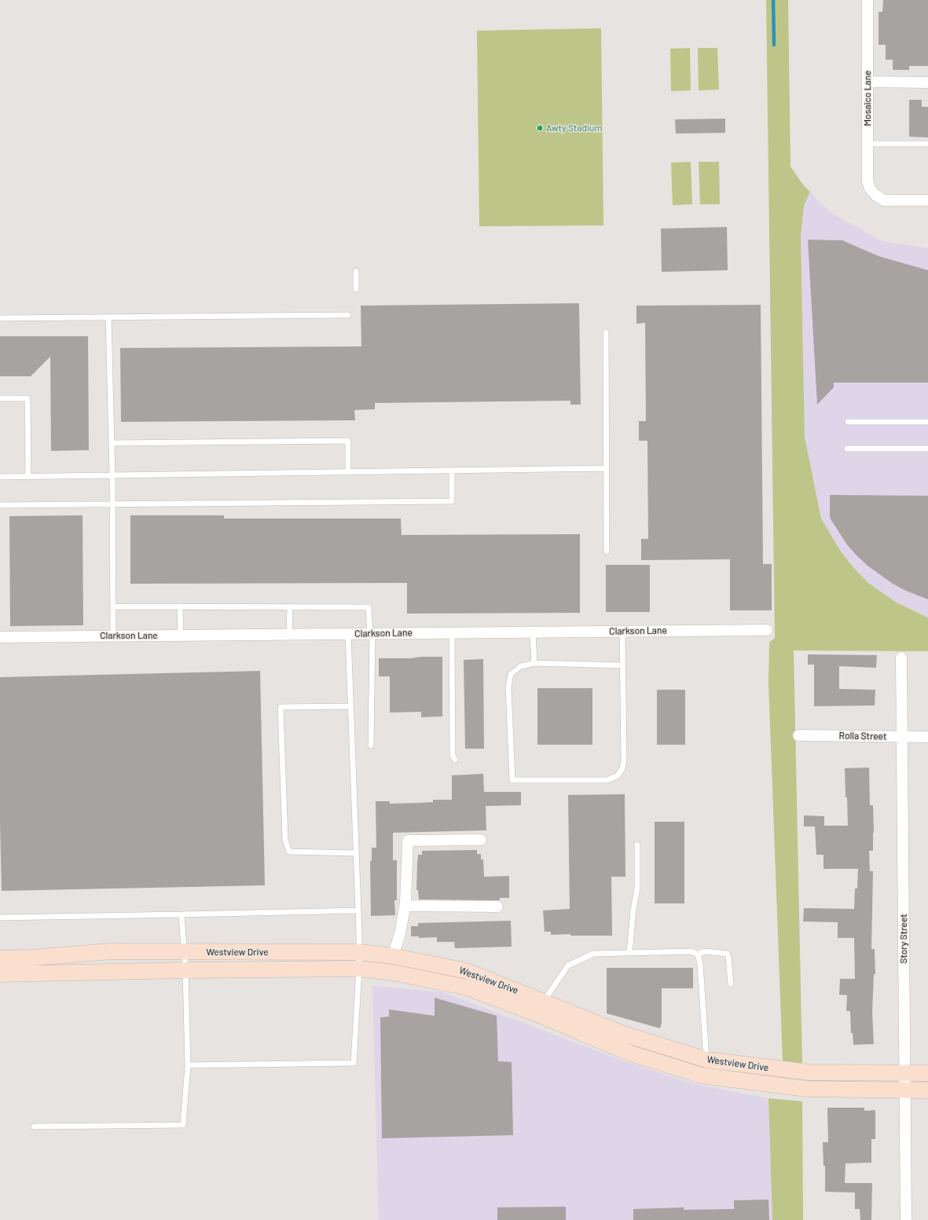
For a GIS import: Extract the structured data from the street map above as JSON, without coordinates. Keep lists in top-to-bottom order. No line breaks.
{"streets":{"main road":["Westview Drive"],"street":["Mosaico Lane","Clarkson Lane","Rolla Street","Story Street"]},"crossings":[["Rolla Street","Story Street"],["Story Street","Westview Drive"]],"places":["Awty Stadium"]}
